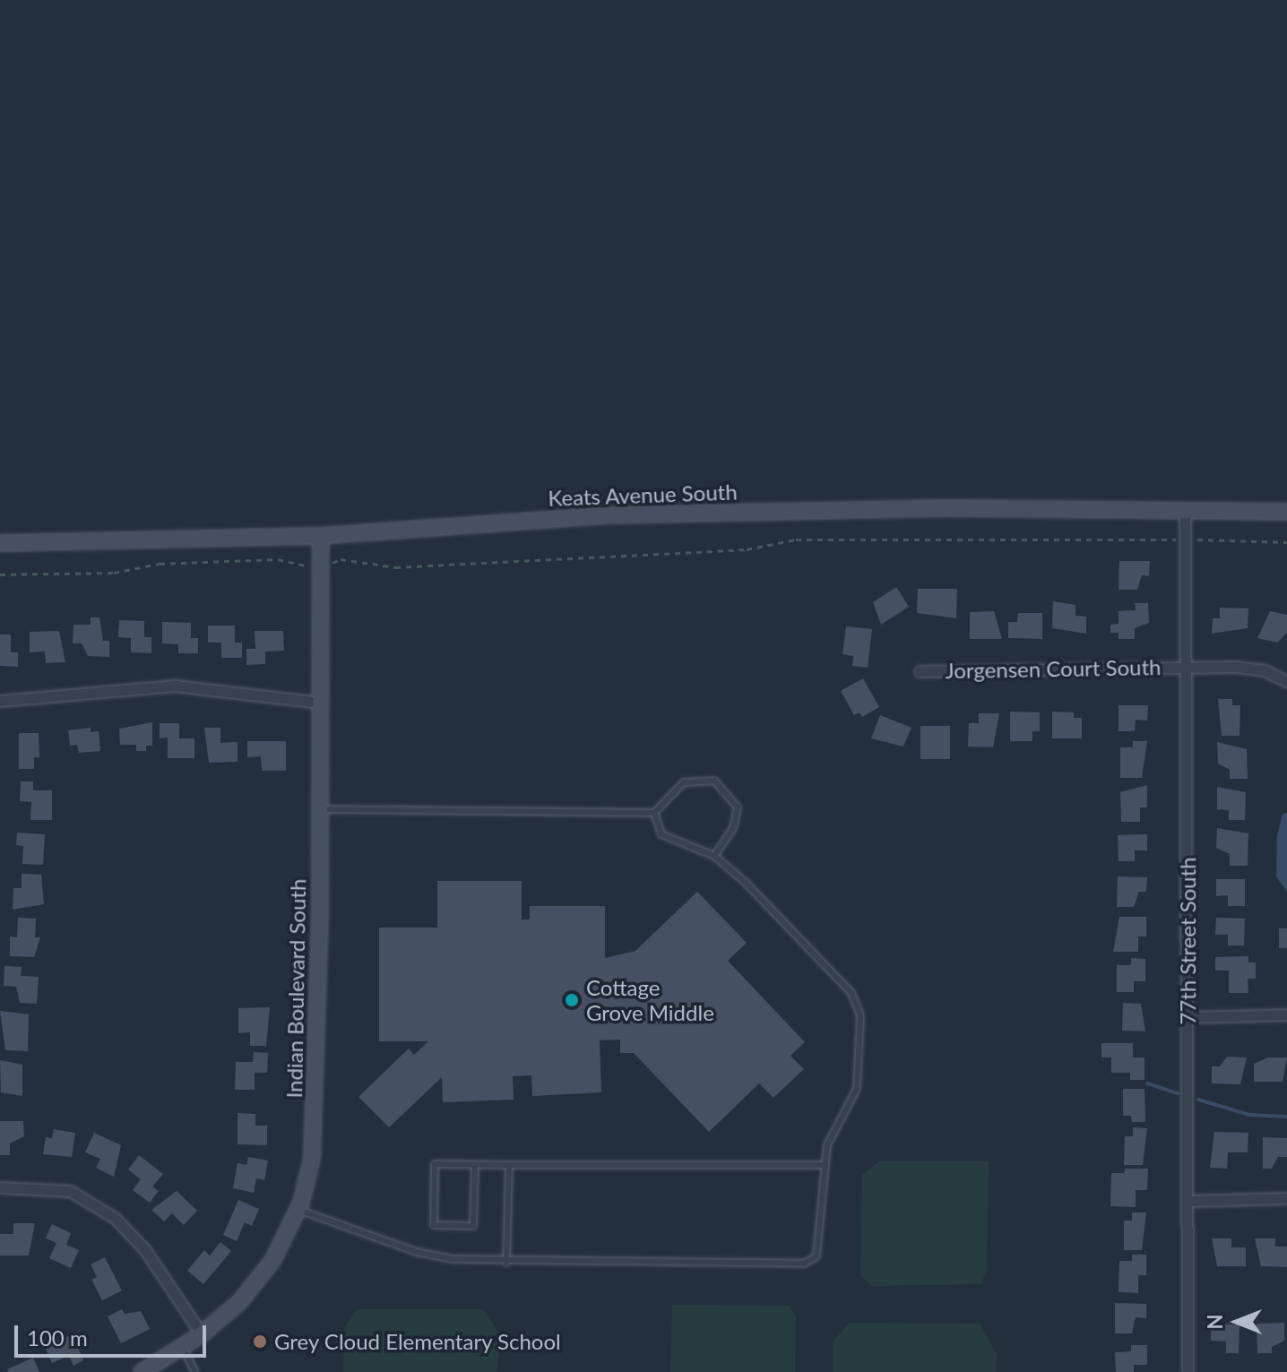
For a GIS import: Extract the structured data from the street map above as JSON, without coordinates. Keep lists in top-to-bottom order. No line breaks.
{"streets":{"main road":["Keats Avenue South","Indian Boulevard South"],"street":["Jorgensen Court South","77th Street South"]},"crossings":[["Keats Avenue South","77th Street South"],["Keats Avenue South","Indian Boulevard South"],["Jorgensen Court South","77th Street South"]],"places":["Cottage Grove Middle","Grey Cloud Elementary School"],"scale_bar":"100 m","north":"left"}
